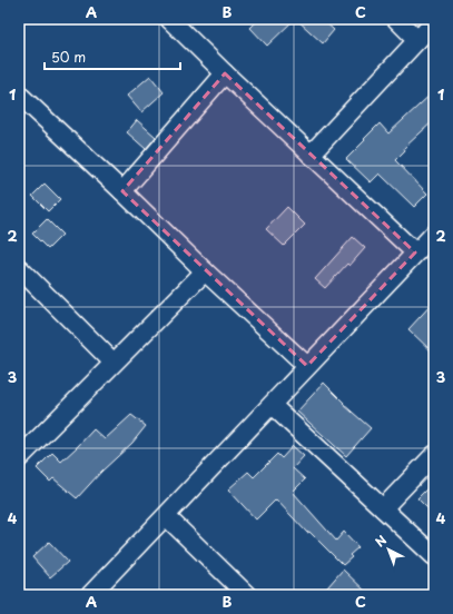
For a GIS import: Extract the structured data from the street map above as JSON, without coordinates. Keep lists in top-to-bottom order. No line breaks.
{"scale_bar":"50 m","north":"top left","grid":{"columns":["A","B","C"],"rows":["1","2","3","4"]}}
